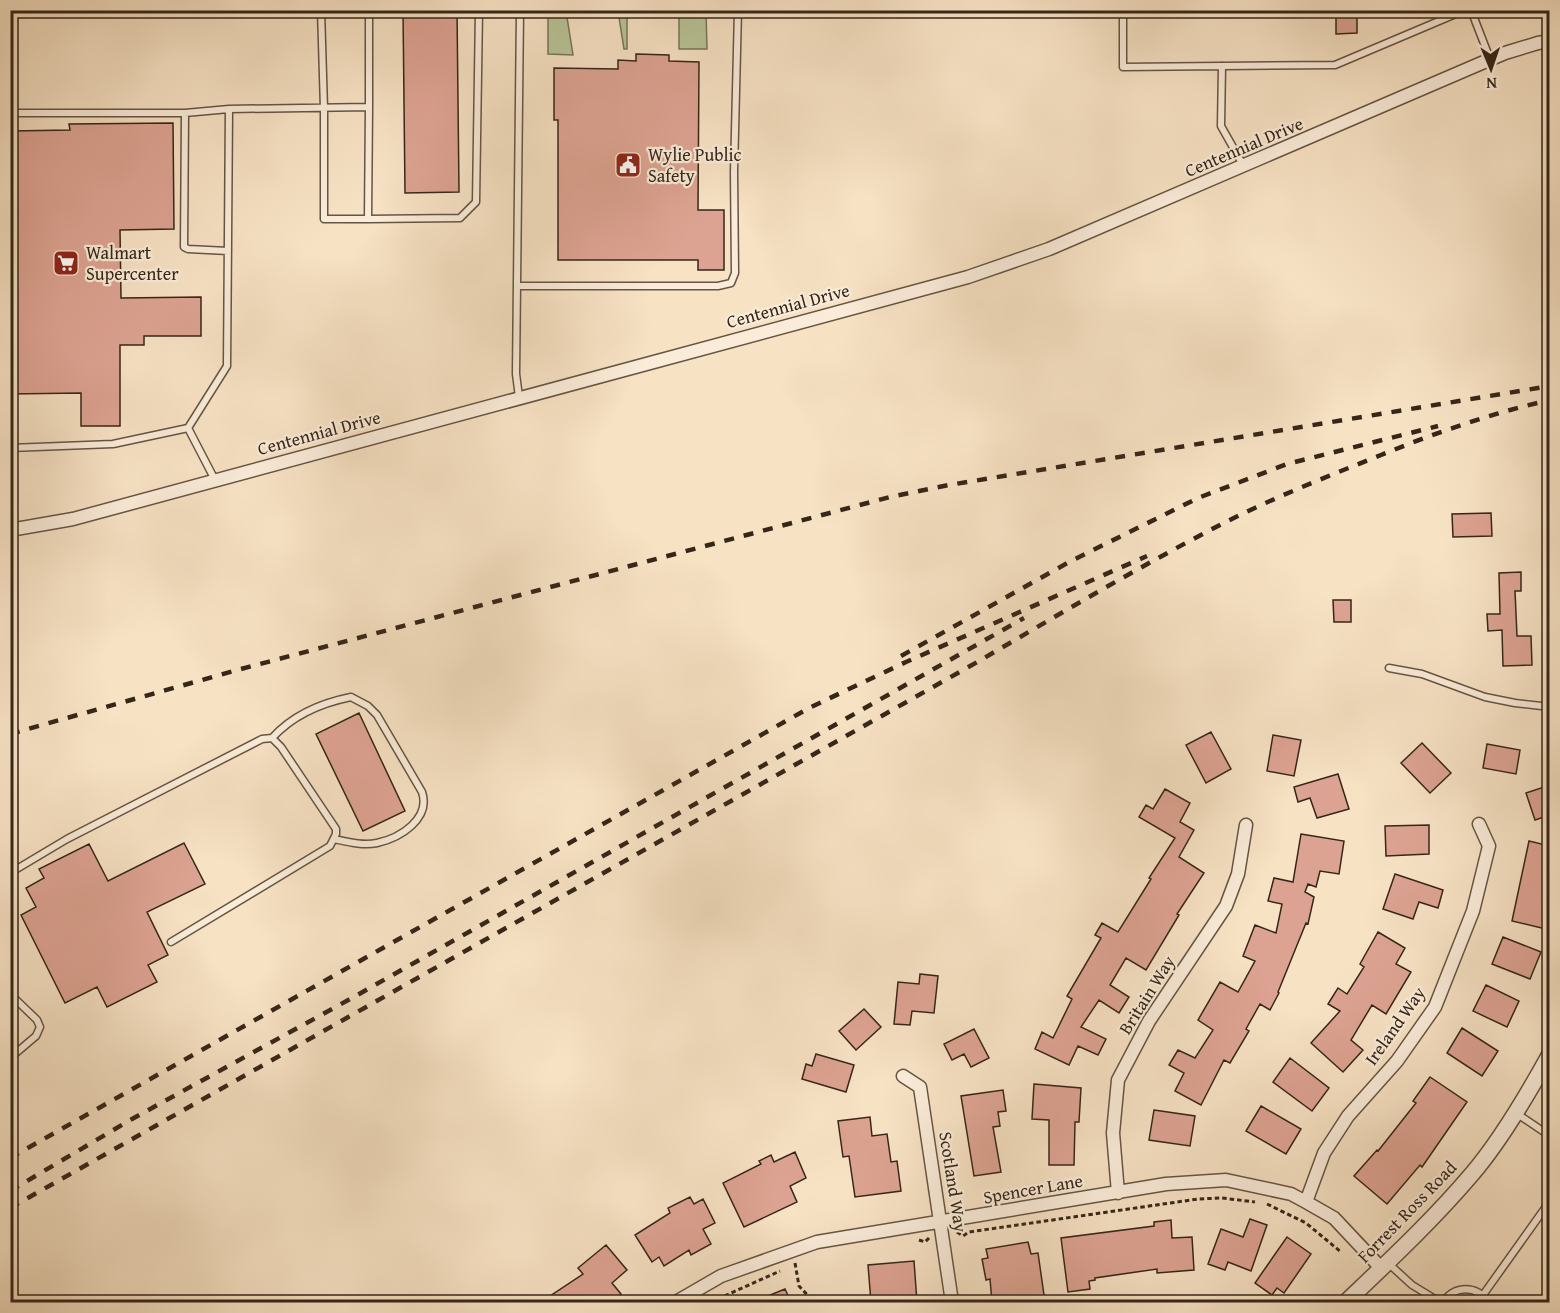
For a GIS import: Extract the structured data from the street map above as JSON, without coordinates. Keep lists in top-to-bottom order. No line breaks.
{"streets":{"street":["Centennial Drive","Britain Way","Ireland Way","Scotland Way","Spencer Lane","Forrest Ross Road"]},"crossings":[["Britain Way","Spencer Lane"],["Ireland Way","Spencer Lane"],["Scotland Way","Spencer Lane"],["Spencer Lane","Forrest Ross Road"]],"places":{"public building":["Wylie Public Safety"],"supermarket":["Walmart Supercenter"]},"north":"bottom"}
